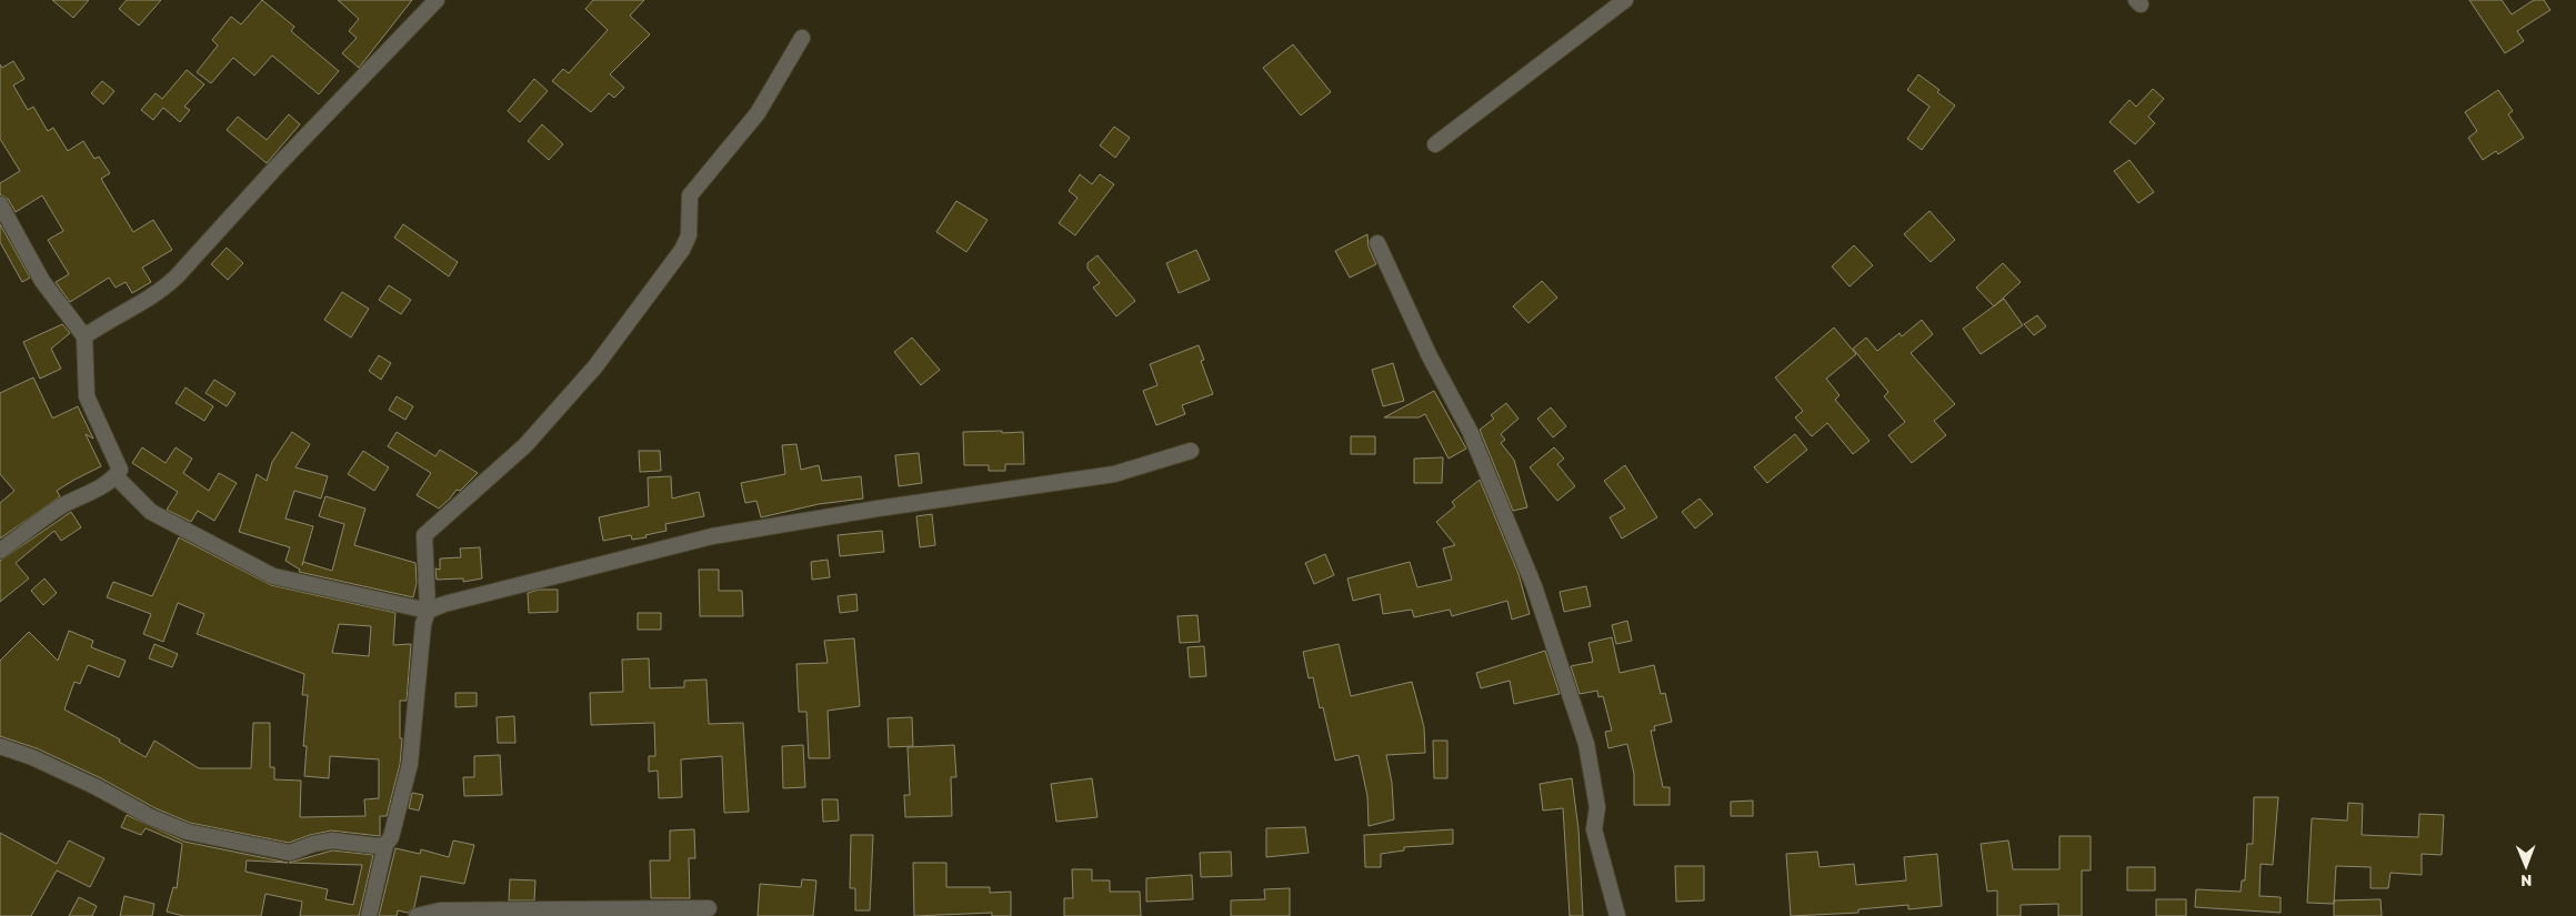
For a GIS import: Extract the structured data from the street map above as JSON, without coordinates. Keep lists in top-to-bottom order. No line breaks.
{"north":"bottom"}
